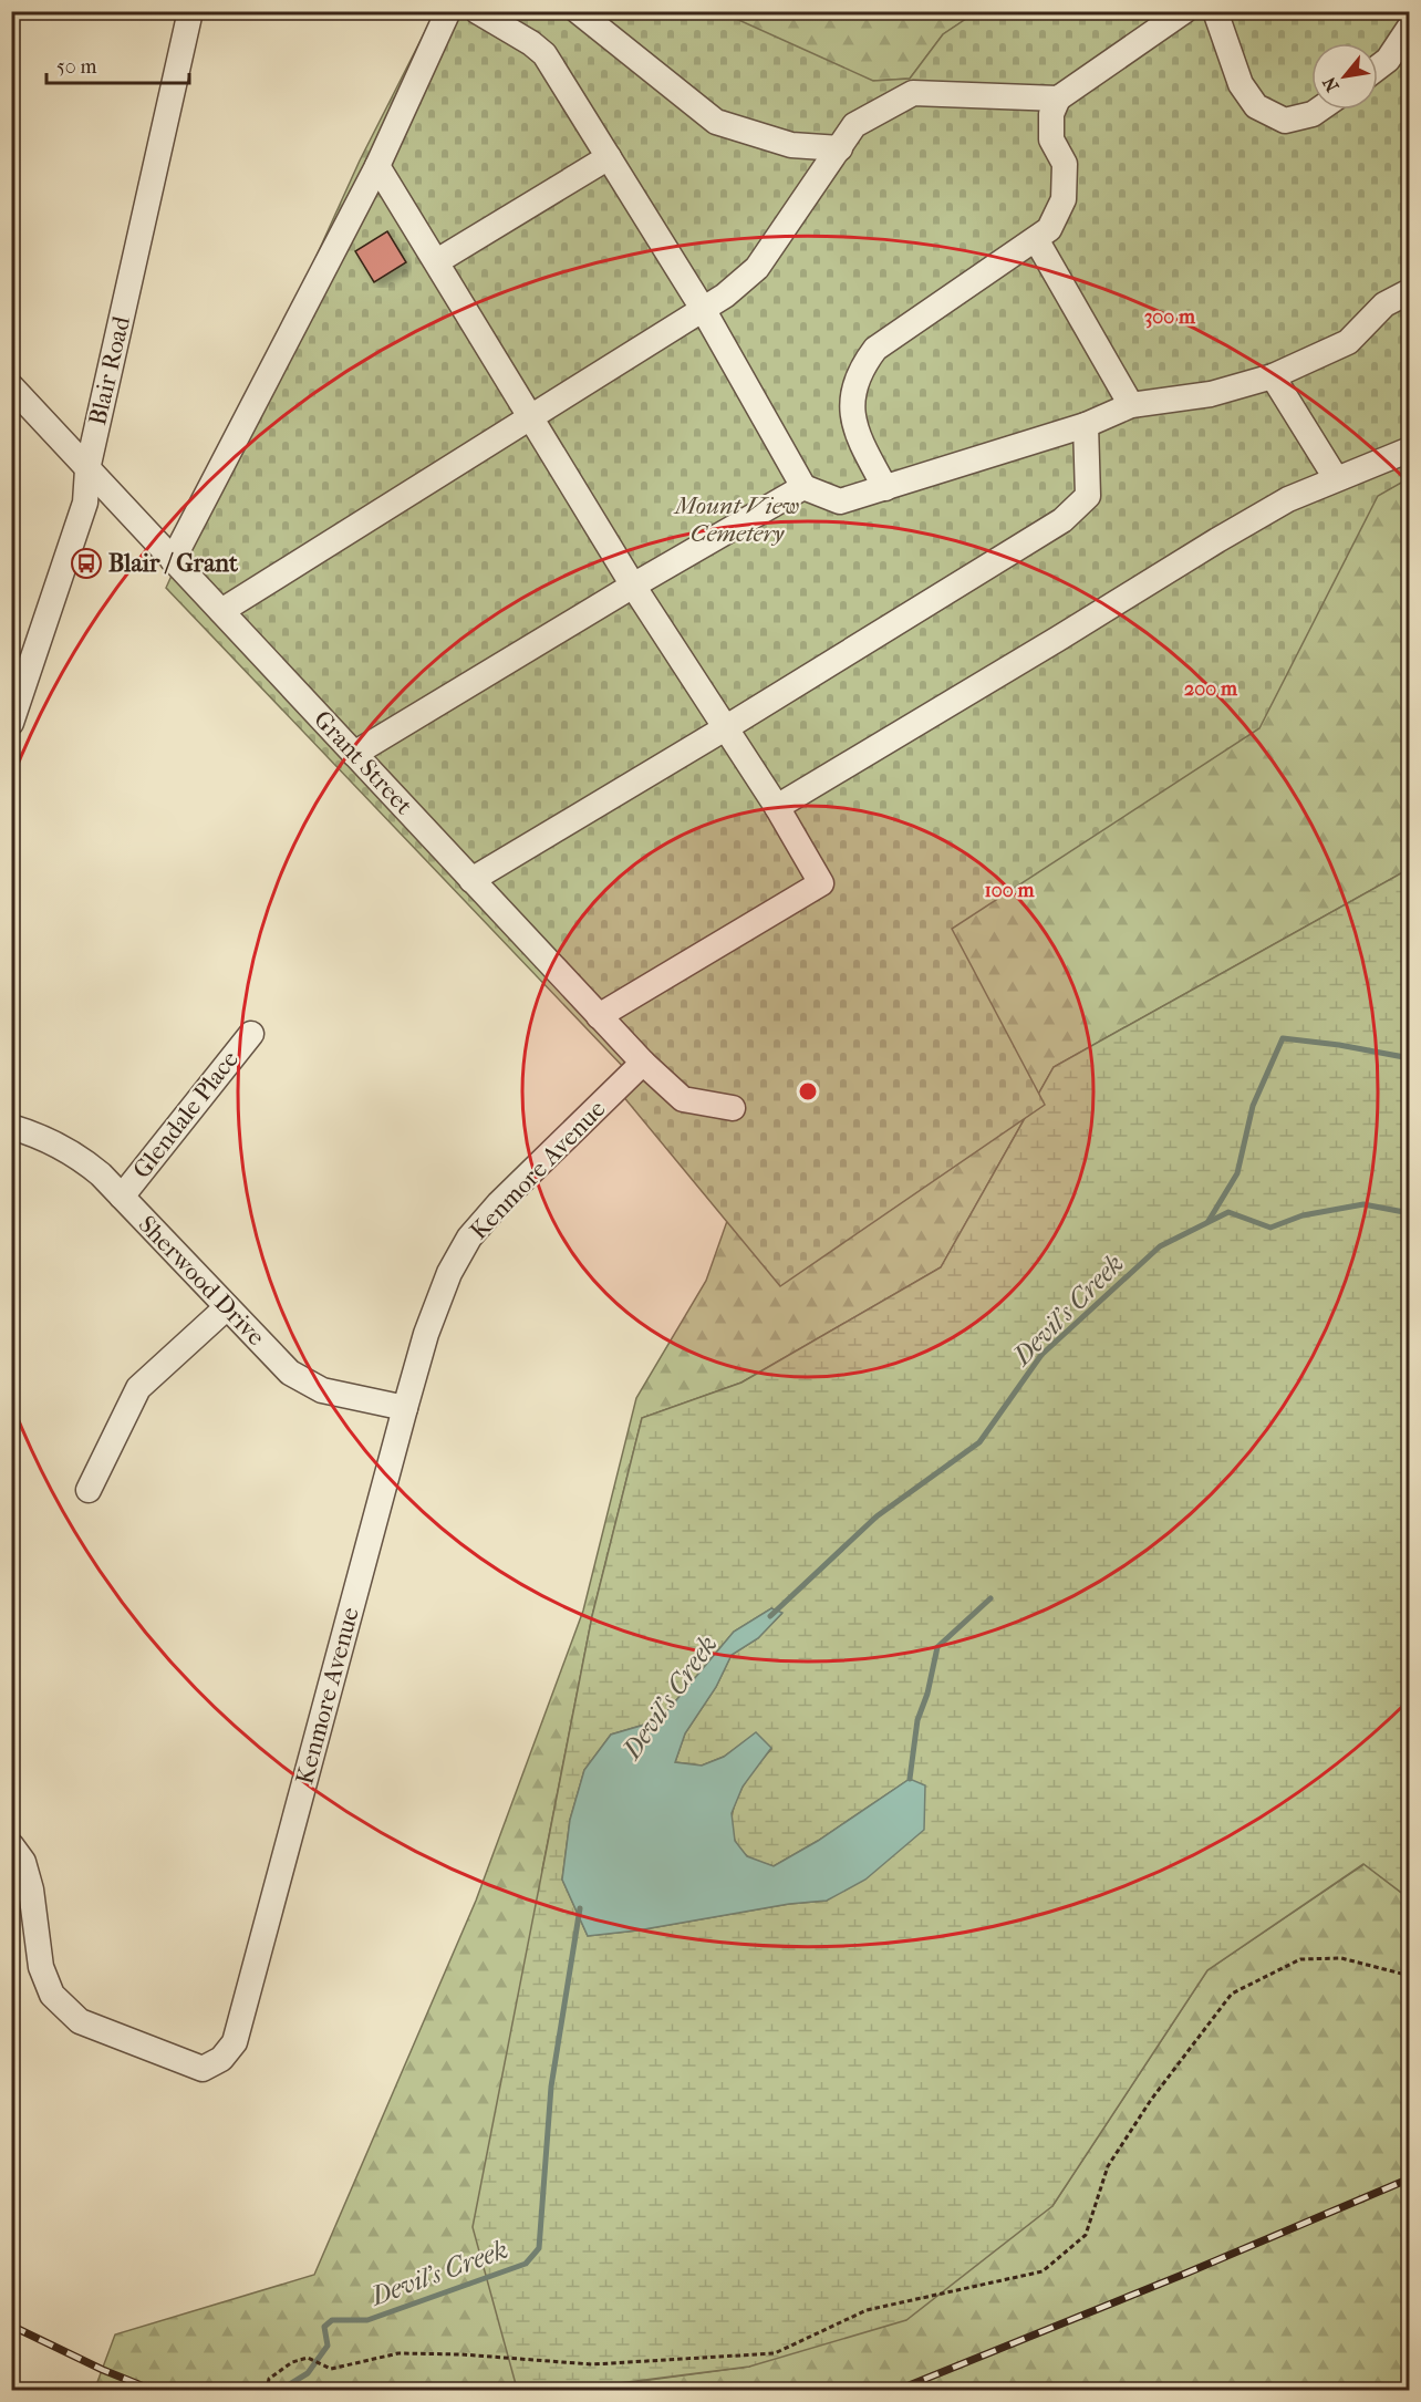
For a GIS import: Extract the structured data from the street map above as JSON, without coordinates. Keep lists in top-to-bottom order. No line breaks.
{"streets":{"street":["Blair Road","Grant Street","Glendale Place","Kenmore Avenue","Sherwood Drive"]},"crossings":[["Blair Road","Grant Street"],["Grant Street","Kenmore Avenue"],["Glendale Place","Sherwood Drive"],["Kenmore Avenue","Sherwood Drive"]],"water":["Devil's Creek"],"parks":["Mount View Cemetery"],"places":{"bus stop":["Blair / Grant"]},"scale_bar":"50 m","north":"bottom left","rings":["300 m","200 m","100 m"]}
